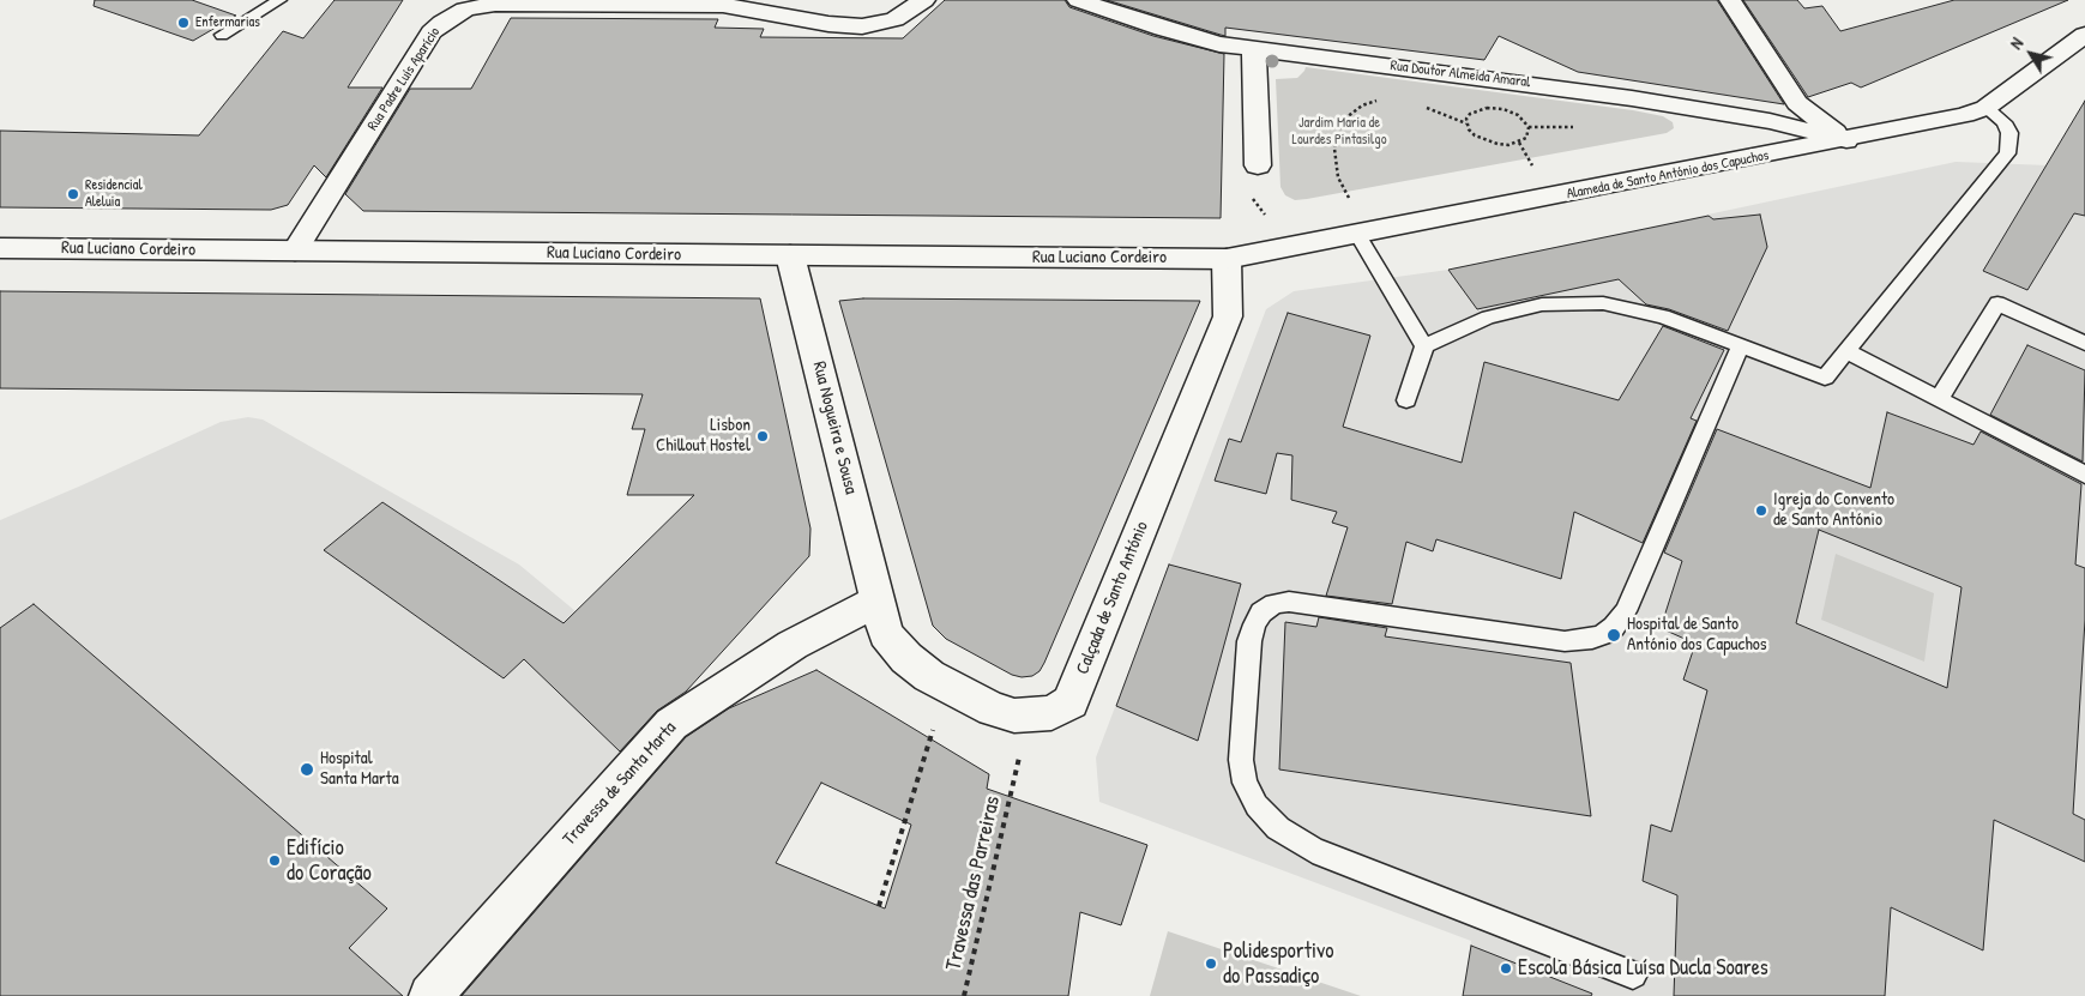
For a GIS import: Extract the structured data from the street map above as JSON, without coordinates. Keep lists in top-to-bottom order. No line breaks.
{"streets":{"street":["Rua Doutor Almeida Amaral","Rua Padre Luís Aparício","Alameda de Santo António dos Capuchos","Rua Luciano Cordeiro","Rua Nogueira e Sousa","Calçada de Santo António","Travessa de Santa Marta"],"path":["Travessa das Parreiras"]},"crossings":[["Rua Doutor Almeida Amaral","Alameda de Santo António dos Capuchos"],["Rua Padre Luís Aparício","Rua Luciano Cordeiro"],["Alameda de Santo António dos Capuchos","Rua Luciano Cordeiro"],["Alameda de Santo António dos Capuchos","Calçada de Santo António"],["Rua Luciano Cordeiro","Rua Nogueira e Sousa"],["Rua Luciano Cordeiro","Calçada de Santo António"],["Rua Nogueira e Sousa","Calçada de Santo António"],["Rua Nogueira e Sousa","Travessa de Santa Marta"],["Calçada de Santo António","Travessa de Santa Marta"]],"parks":["Jardim Maria de Lourdes Pintasilgo"],"places":["Enfermarias","Residencial Aleluia","Lisbon Chillout Hostel","Igreja do Convento de Santo António","Hospital de Santo António dos Capuchos","Hospital Santa Marta","Edifício do Coração","Polidesportivo do Passadiço","Escola Básica Luísa Ducla Soares"],"north":"top left"}
